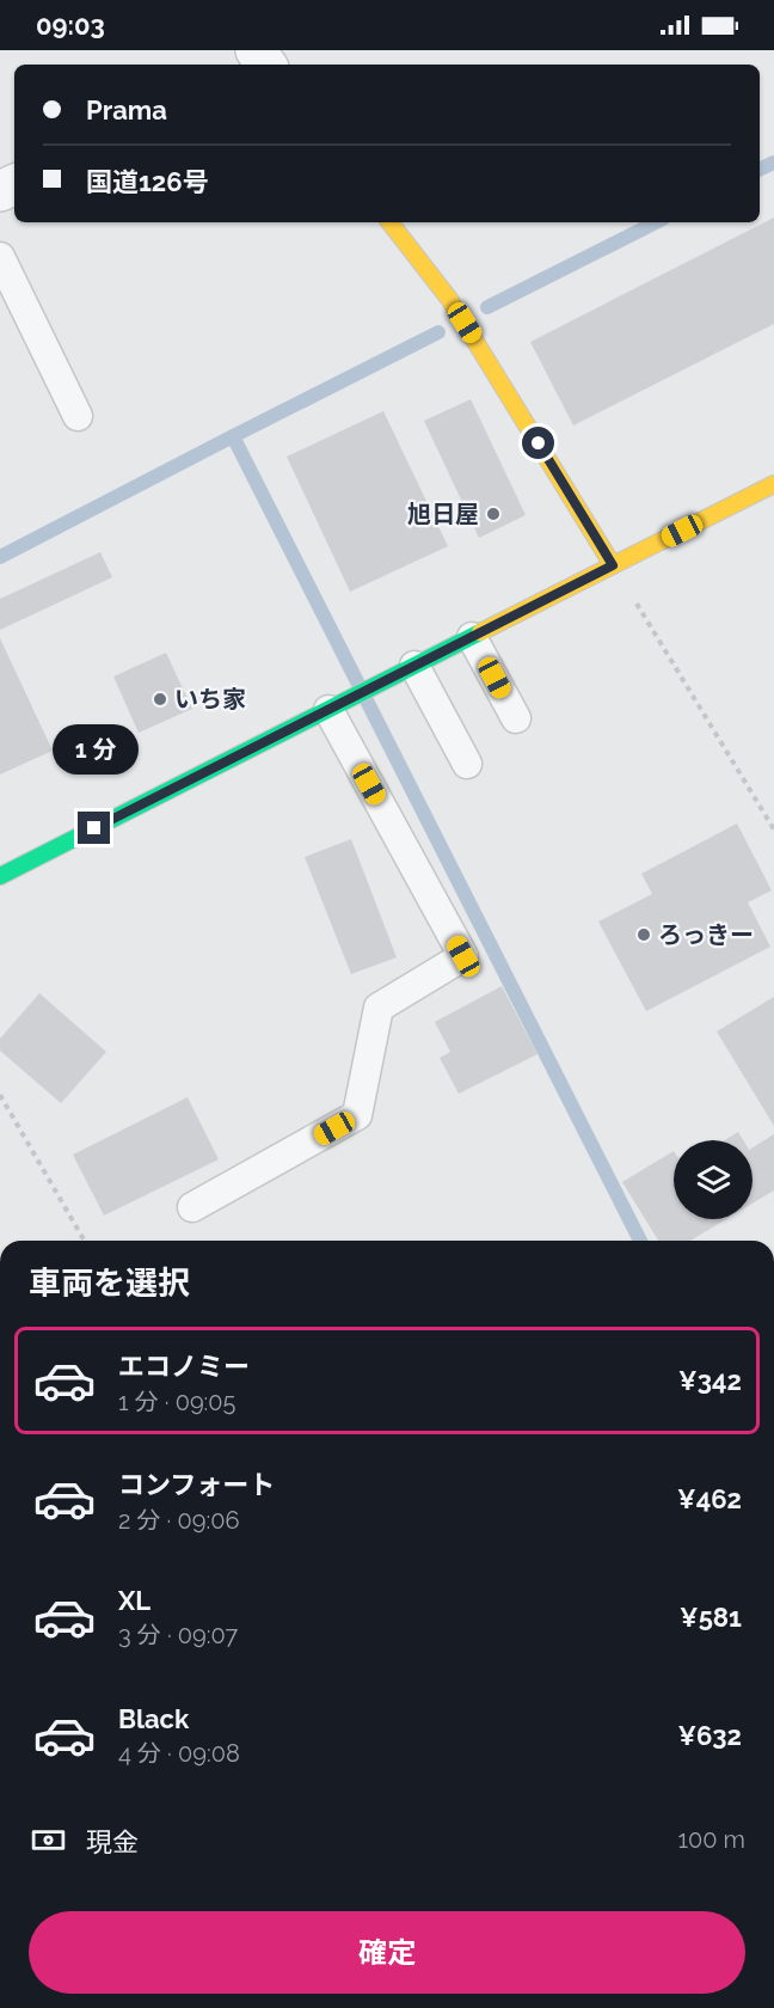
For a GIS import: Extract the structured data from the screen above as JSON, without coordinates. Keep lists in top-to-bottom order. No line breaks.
{"places":["旭日屋","いち家","ろっきー"],"page":{"status":"09:03","banner":["Prama","国道126号"],"bubble":"1 分","heading":"車両を選択","list":[{"name":"エコノミー","note":"1 分 · 09:05","value":"¥342"},{"name":"コンフォート","note":"2 分 · 09:06","value":"¥462"},{"name":"XL","note":"3 分 · 09:07","value":"¥581"},{"name":"Black","note":"4 分 · 09:08","value":"¥632"}],"pay":["現金","100 m"],"buttons":"確定"}}
